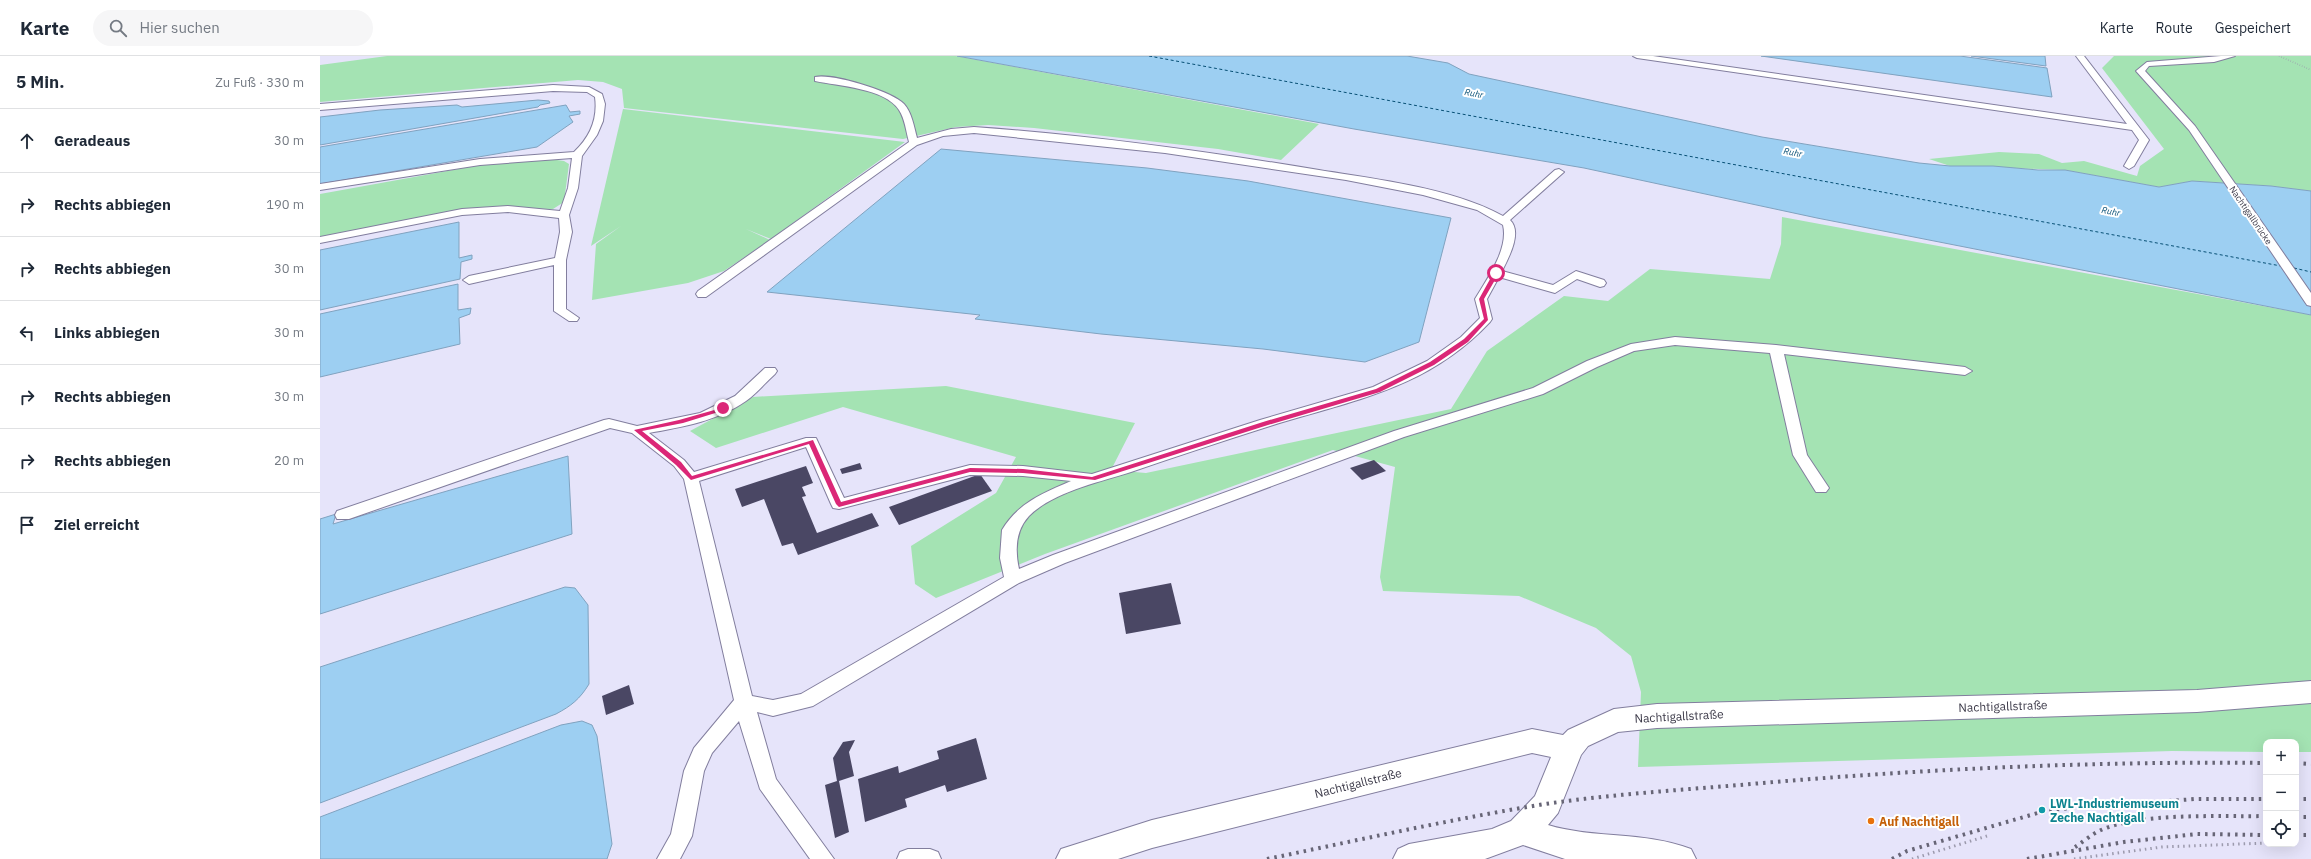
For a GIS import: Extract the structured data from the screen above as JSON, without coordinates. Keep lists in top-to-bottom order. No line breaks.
{"streets":{"street":["Nachtigallstraße"],"lane":["Nachtigallbrücke"]},"water":["Ruhr"],"places":["LWL-Industriemuseum Zeche Nachtigall","Auf Nachtigall"],"page":{"header":"Karte","search":"Hier suchen","nav":["Karte","Route","Gespeichert"],"heading":["5 Min.","Zu Fuß · 330 m"],"list":[["Geradeaus","30 m"],["Rechts abbiegen","190 m"],["Rechts abbiegen","30 m"],["Links abbiegen","30 m"],["Rechts abbiegen","30 m"],["Rechts abbiegen","20 m"],"Ziel erreicht"],"map_buttons":["+","−"]}}
